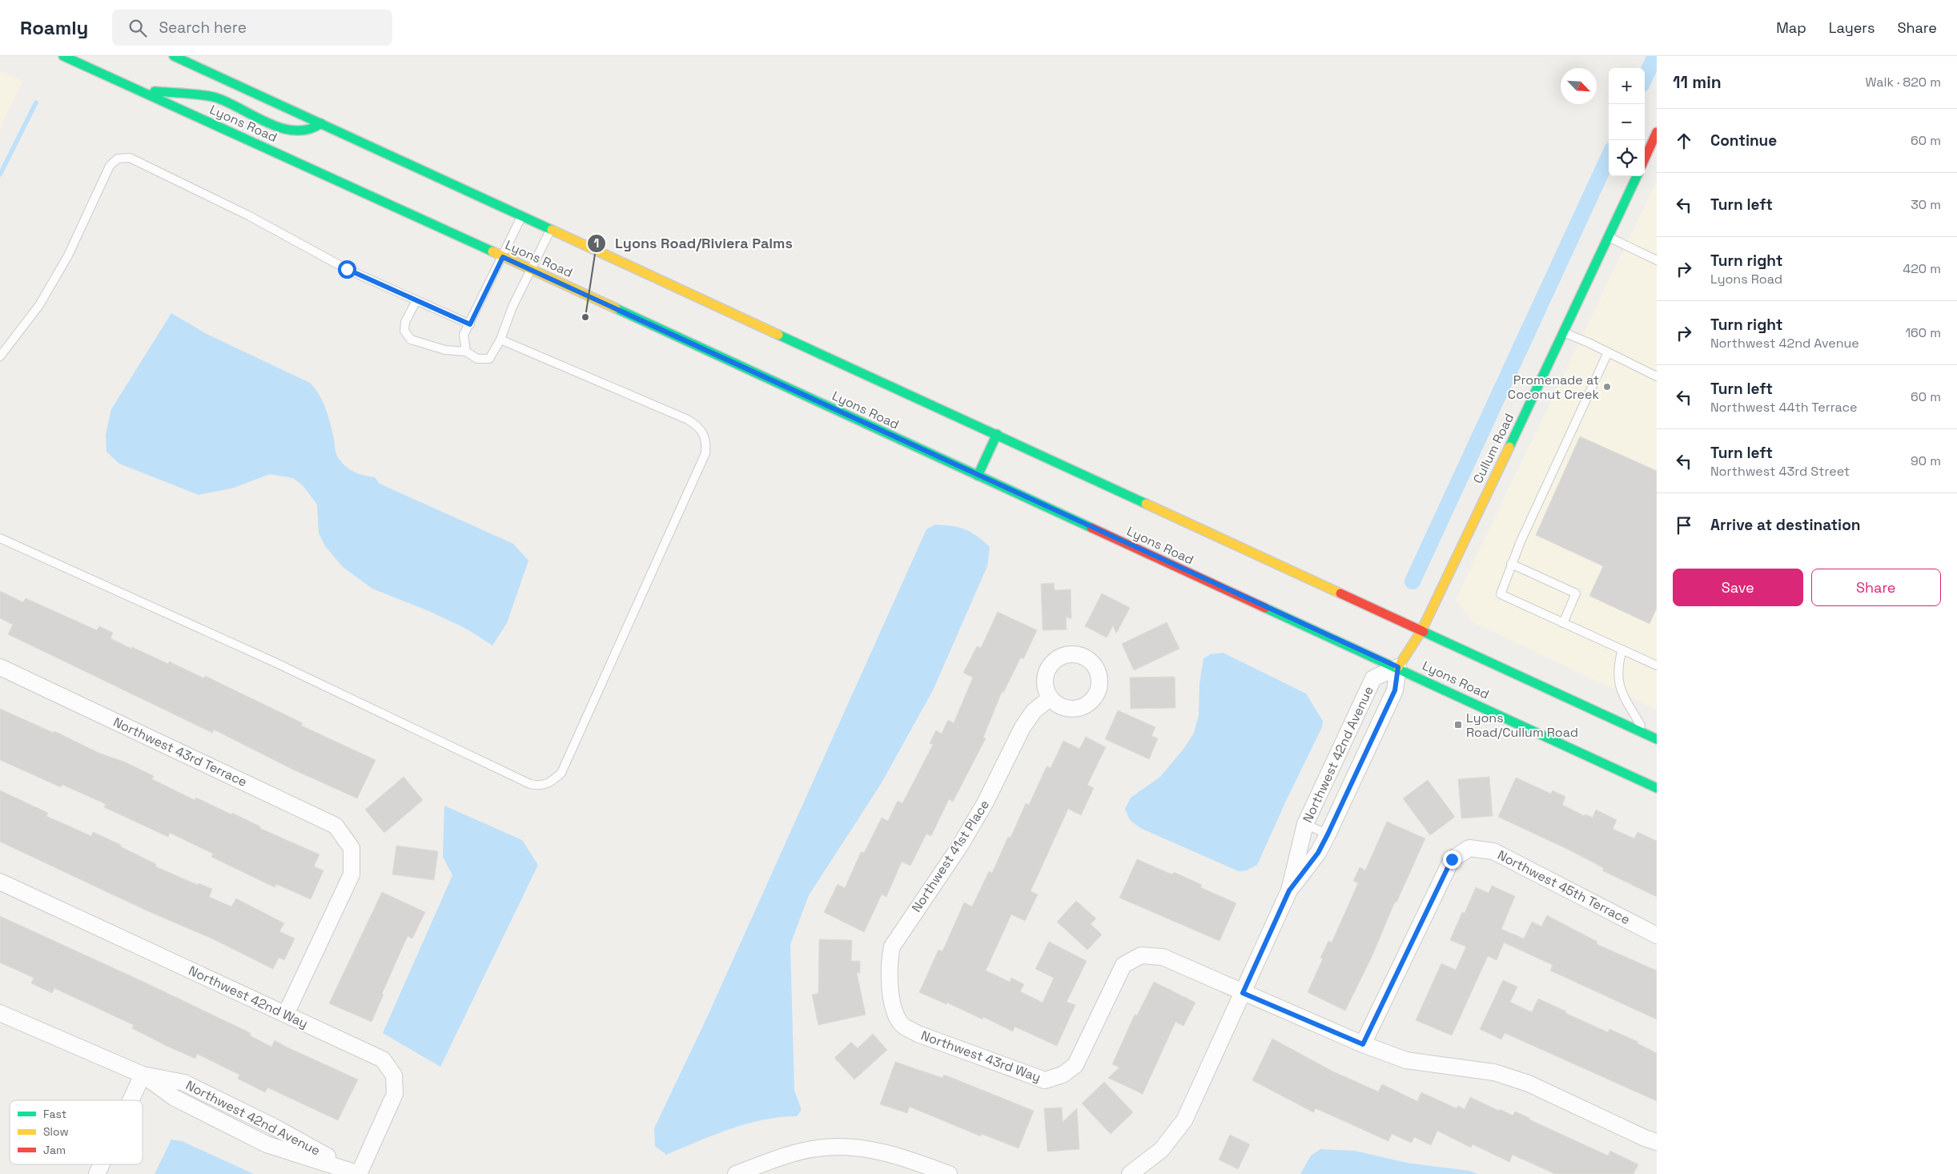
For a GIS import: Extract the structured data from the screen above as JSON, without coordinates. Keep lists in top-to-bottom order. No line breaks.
{"streets":{"main road":["Lyons Road","Cullum Road"],"street":["Northwest 43rd Terrace","Northwest 42nd Avenue","Northwest 41st Place","Northwest 45th Terrace","Northwest 42nd Way","Northwest 43rd Way"]},"crossings":[["Lyons Road","Cullum Road"],["Lyons Road","Northwest 42nd Avenue"],["Cullum Road","Northwest 42nd Avenue"],["Northwest 43rd Terrace","Northwest 42nd Way"],["Northwest 42nd Avenue","Northwest 42nd Way"],["Northwest 42nd Avenue","Northwest 43rd Way"],["Northwest 41st Place","Northwest 43rd Way"]],"places":{"other":["Lyons Road/Riviera Palms","Promenade at Coconut Creek"],"transit":["Lyons Road/Cullum Road"]},"legend":["Fast","Slow","Jam"],"north":"bottom right","page":{"header":"Roamly","search":"Search here","nav":["Map","Layers","Share"],"heading":["11 min","Walk · 820 m"],"map_buttons":["+","−"],"list":[["Continue","60 m"],["Turn left","30 m"],["Turn right","Lyons Road","420 m"],["Turn right","Northwest 42nd Avenue","160 m"],["Turn left","Northwest 44th Terrace","60 m"],["Turn left","Northwest 43rd Street","90 m"],"Arrive at destination"],"buttons":["Save","Share"]}}
